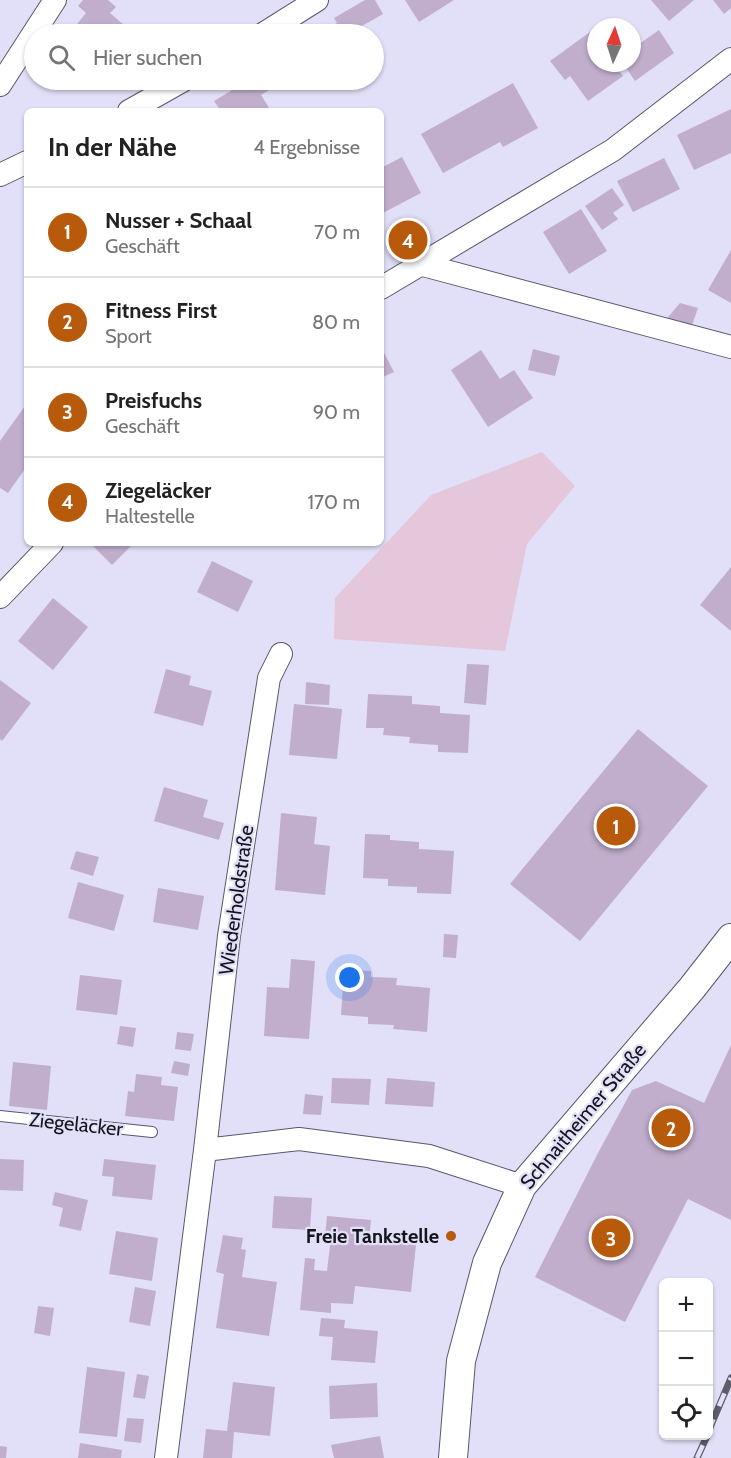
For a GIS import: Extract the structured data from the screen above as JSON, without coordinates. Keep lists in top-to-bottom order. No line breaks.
{"streets":{"street":["Wiederholdstraße","Schnaitheimer Straße"],"lane":["Ziegeläcker"]},"places":["Freie Tankstelle"],"north":"top","page":{"search":"Hier suchen","heading":["In der Nähe","4 Ergebnisse"],"list":[{"mark":"1","name":"Nusser + Schaal","note":"Geschäft","value":"70 m"},{"mark":"2","name":"Fitness First","note":"Sport","value":"80 m"},{"mark":"3","name":"Preisfuchs","note":"Geschäft","value":"90 m"},{"mark":"4","name":"Ziegeläcker","note":"Haltestelle","value":"170 m"}],"pins":["4","1","2","3"],"map_buttons":["+","−"]}}
